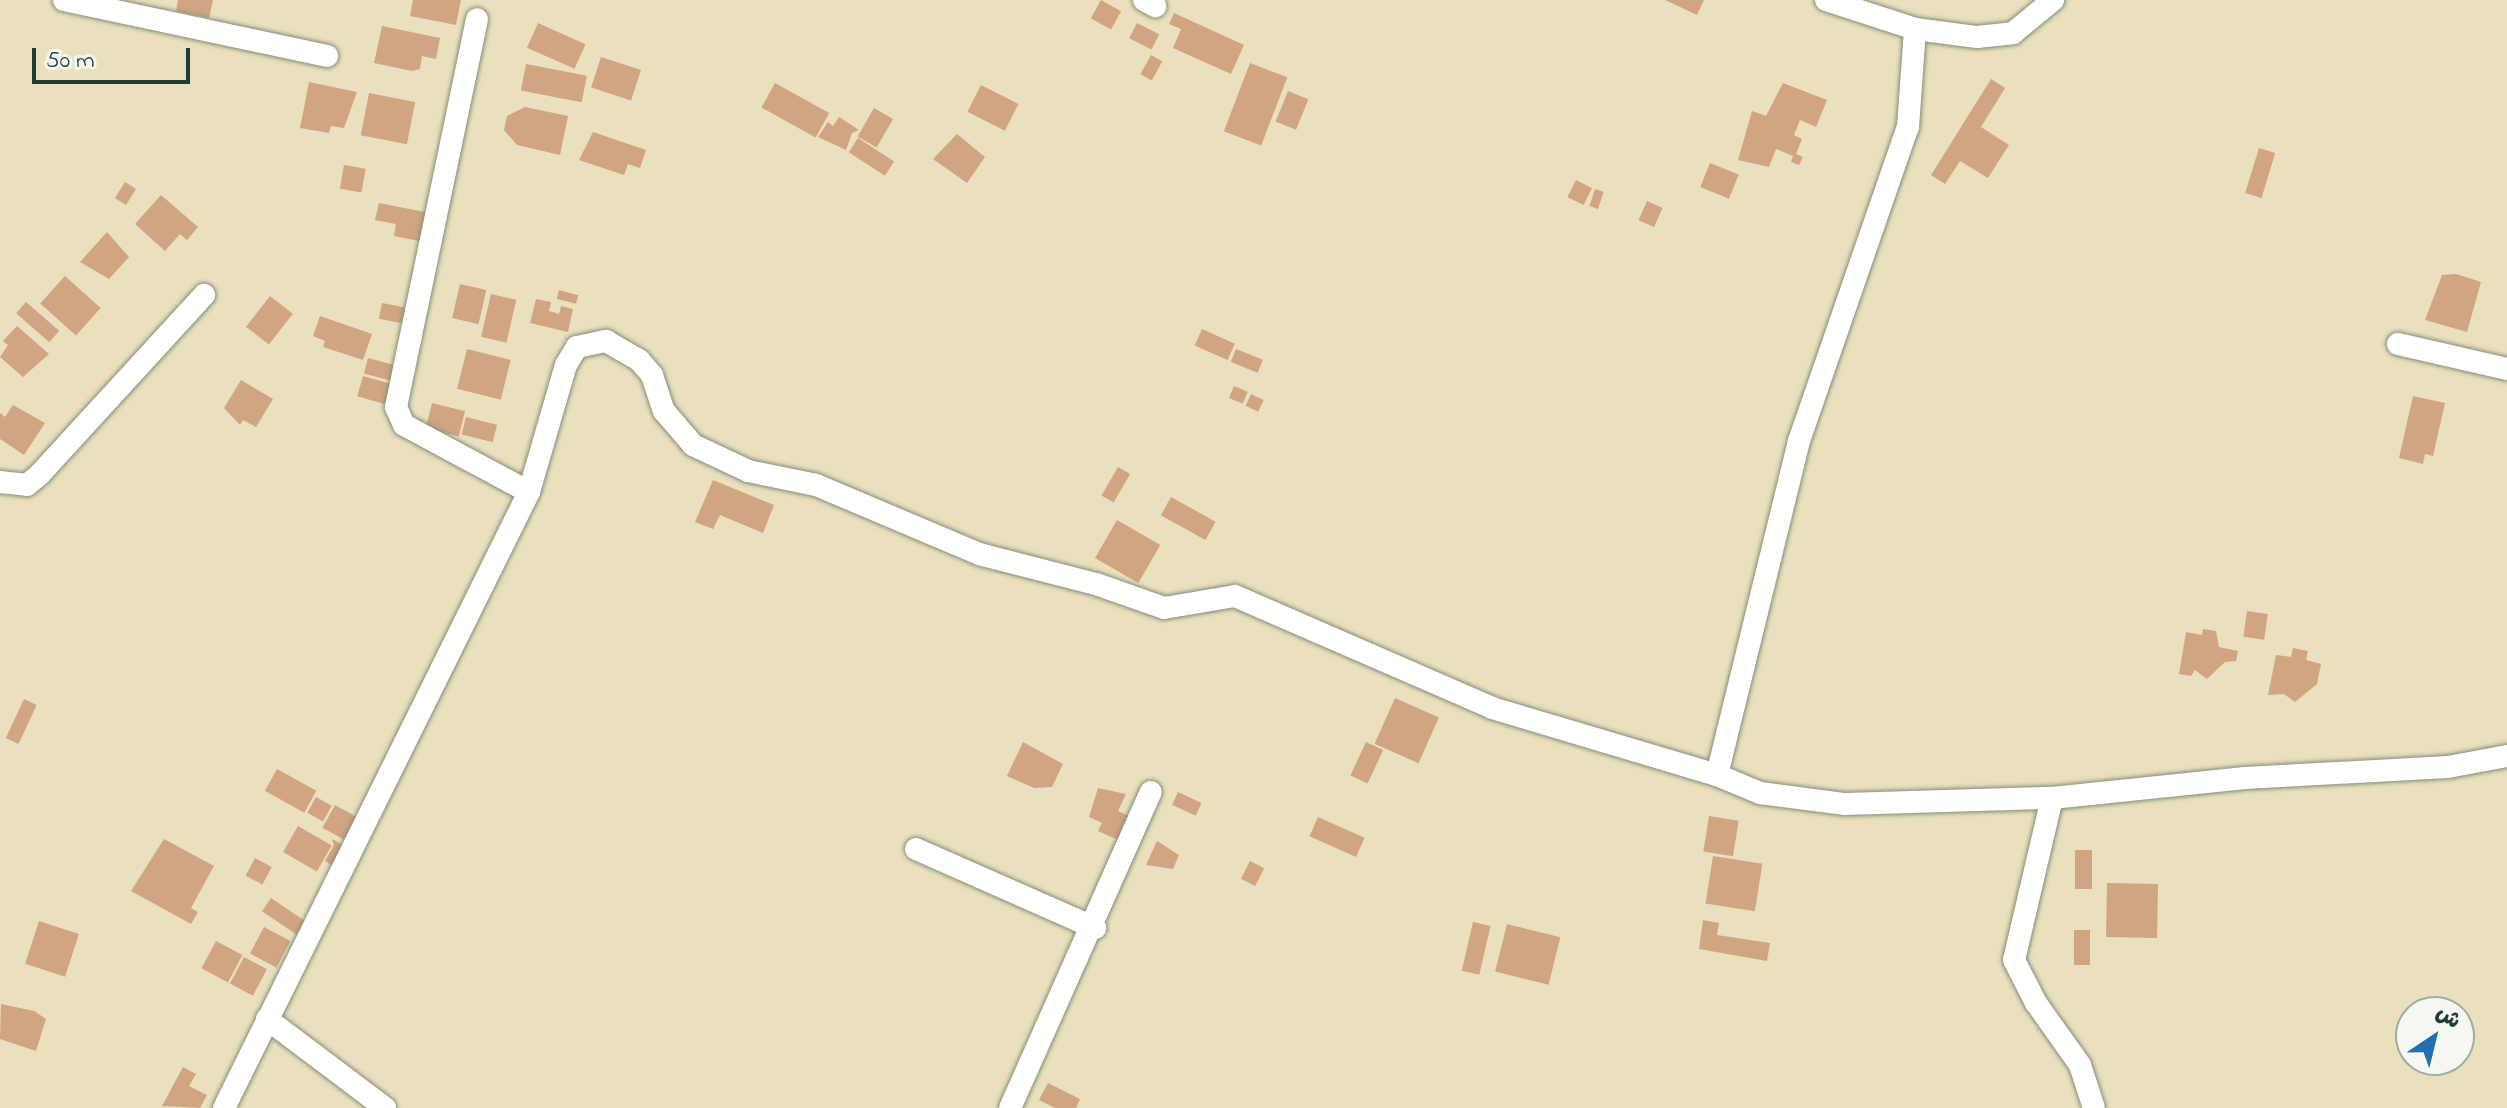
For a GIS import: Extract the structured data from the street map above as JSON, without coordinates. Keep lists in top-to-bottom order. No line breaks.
{"scale_bar":"50 m","north":"top right"}
